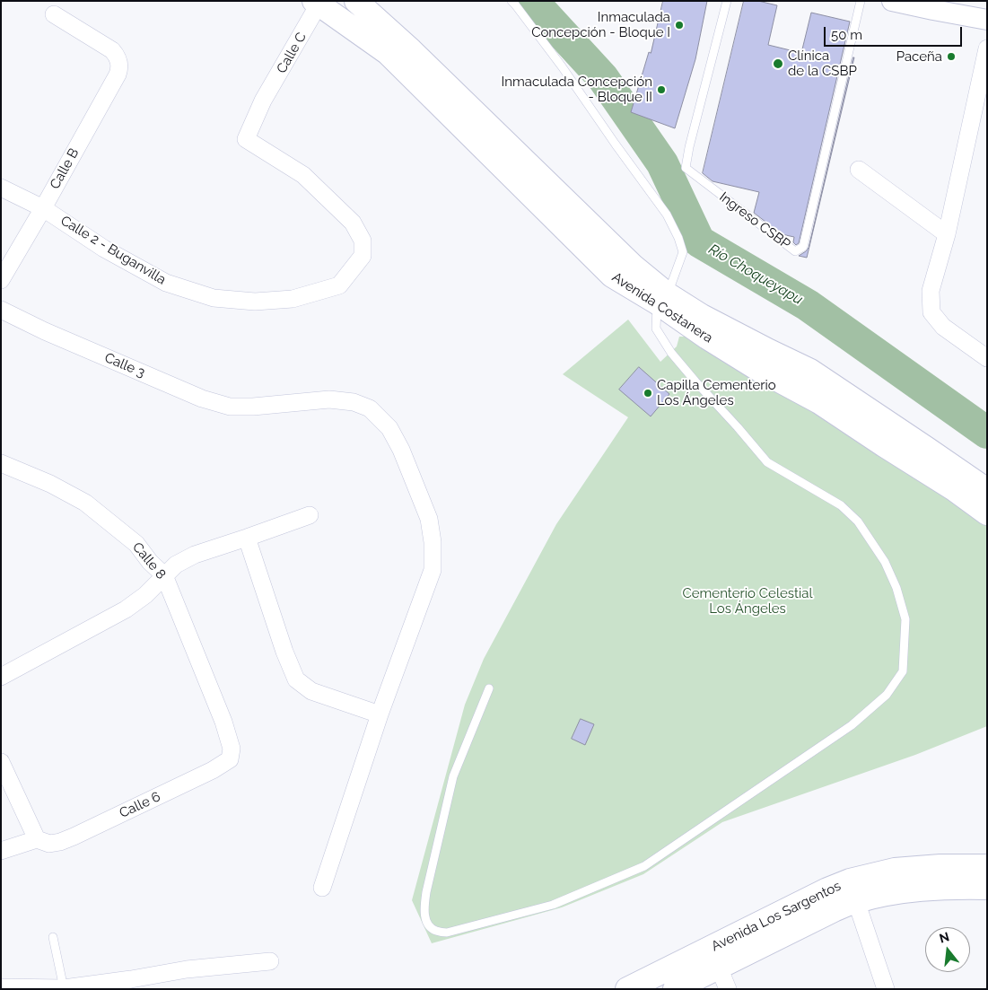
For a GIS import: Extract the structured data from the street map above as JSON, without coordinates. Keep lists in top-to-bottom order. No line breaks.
{"streets":{"main road":["Avenida Costanera","Avenida Los Sargentos"],"street":["Calle C","Calle B","Calle 2 - Buganvilla","Calle 3","Calle 8","Calle 6"],"lane":["Ingreso CSBP"]},"crossings":[["Calle C","Calle 2 - Buganvilla"],["Calle C","Avenida Costanera"],["Calle B","Calle 2 - Buganvilla"],["Calle 8","Calle 6"]],"water":["Río Choqueyapu"],"parks":["Cementerio Celestial Los Ángeles"],"places":["Inmaculada Concepción - Bloque I","Paceña","Clínica de la CSBP","Inmaculada Concepción - Bloque II","Capilla Cementerio Los Ángeles"],"scale_bar":"50 m","north":"top"}
